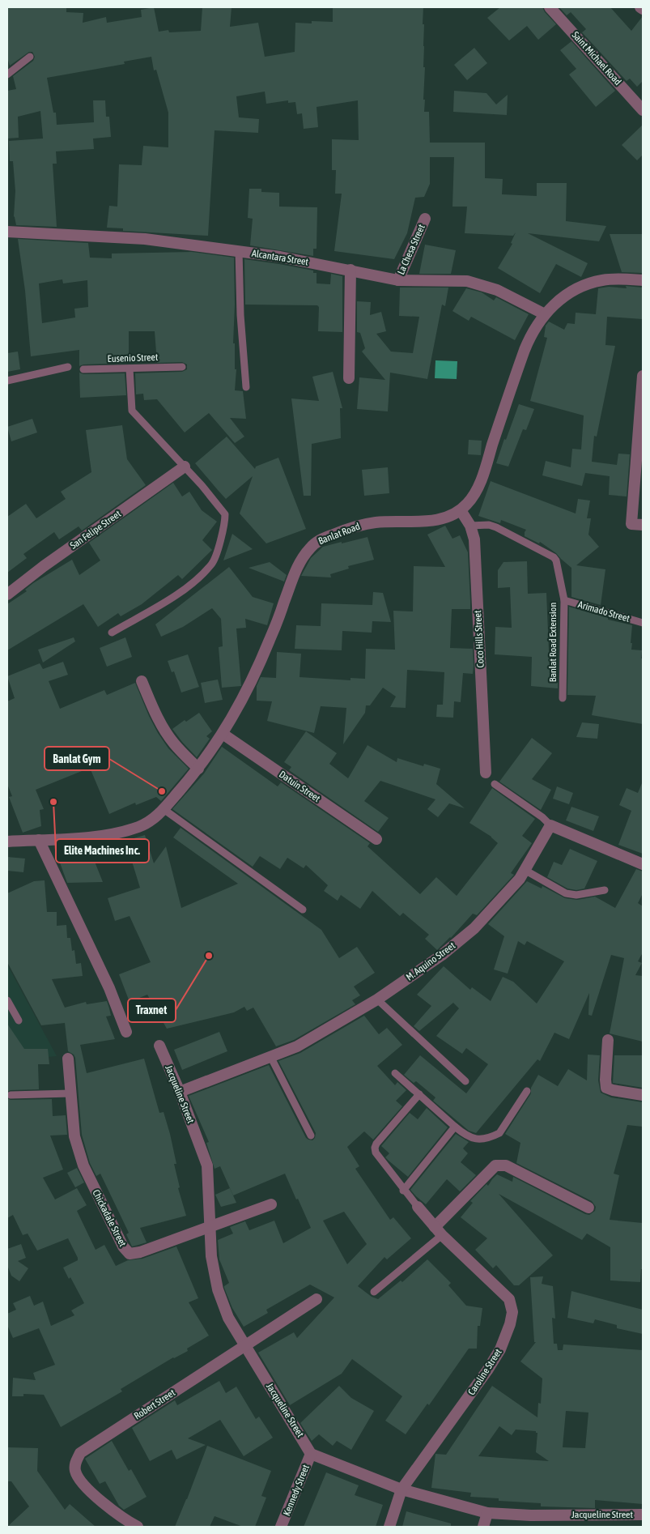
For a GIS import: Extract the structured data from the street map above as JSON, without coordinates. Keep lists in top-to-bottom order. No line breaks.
{"streets":{"street":["Saint Michael Road","La Chesa Street","Alcantara Street","San Felipe Street","Banlat Road","Coco Hills Street","Datuin Street","M. Aquino Street","Jacqueline Street","Chickadale Street","Caroline Street","Robert Street","Kennedy Street"],"lane":["Eusenio Street","Arimado Street","Banlat Road Extension"]},"crossings":[["La Chesa Street","Alcantara Street"],["Alcantara Street","Banlat Road"],["Banlat Road","Coco Hills Street"],["Banlat Road","Datuin Street"],["Arimado Street","Banlat Road Extension"],["Coco Hills Street","Banlat Road Extension"],["M. Aquino Street","Jacqueline Street"],["Jacqueline Street","Chickadale Street"],["Jacqueline Street","Caroline Street"],["Jacqueline Street","Robert Street"],["Jacqueline Street","Kennedy Street"]],"places":["Banlat Gym","Elite Machines Inc.","Traxnet"]}
